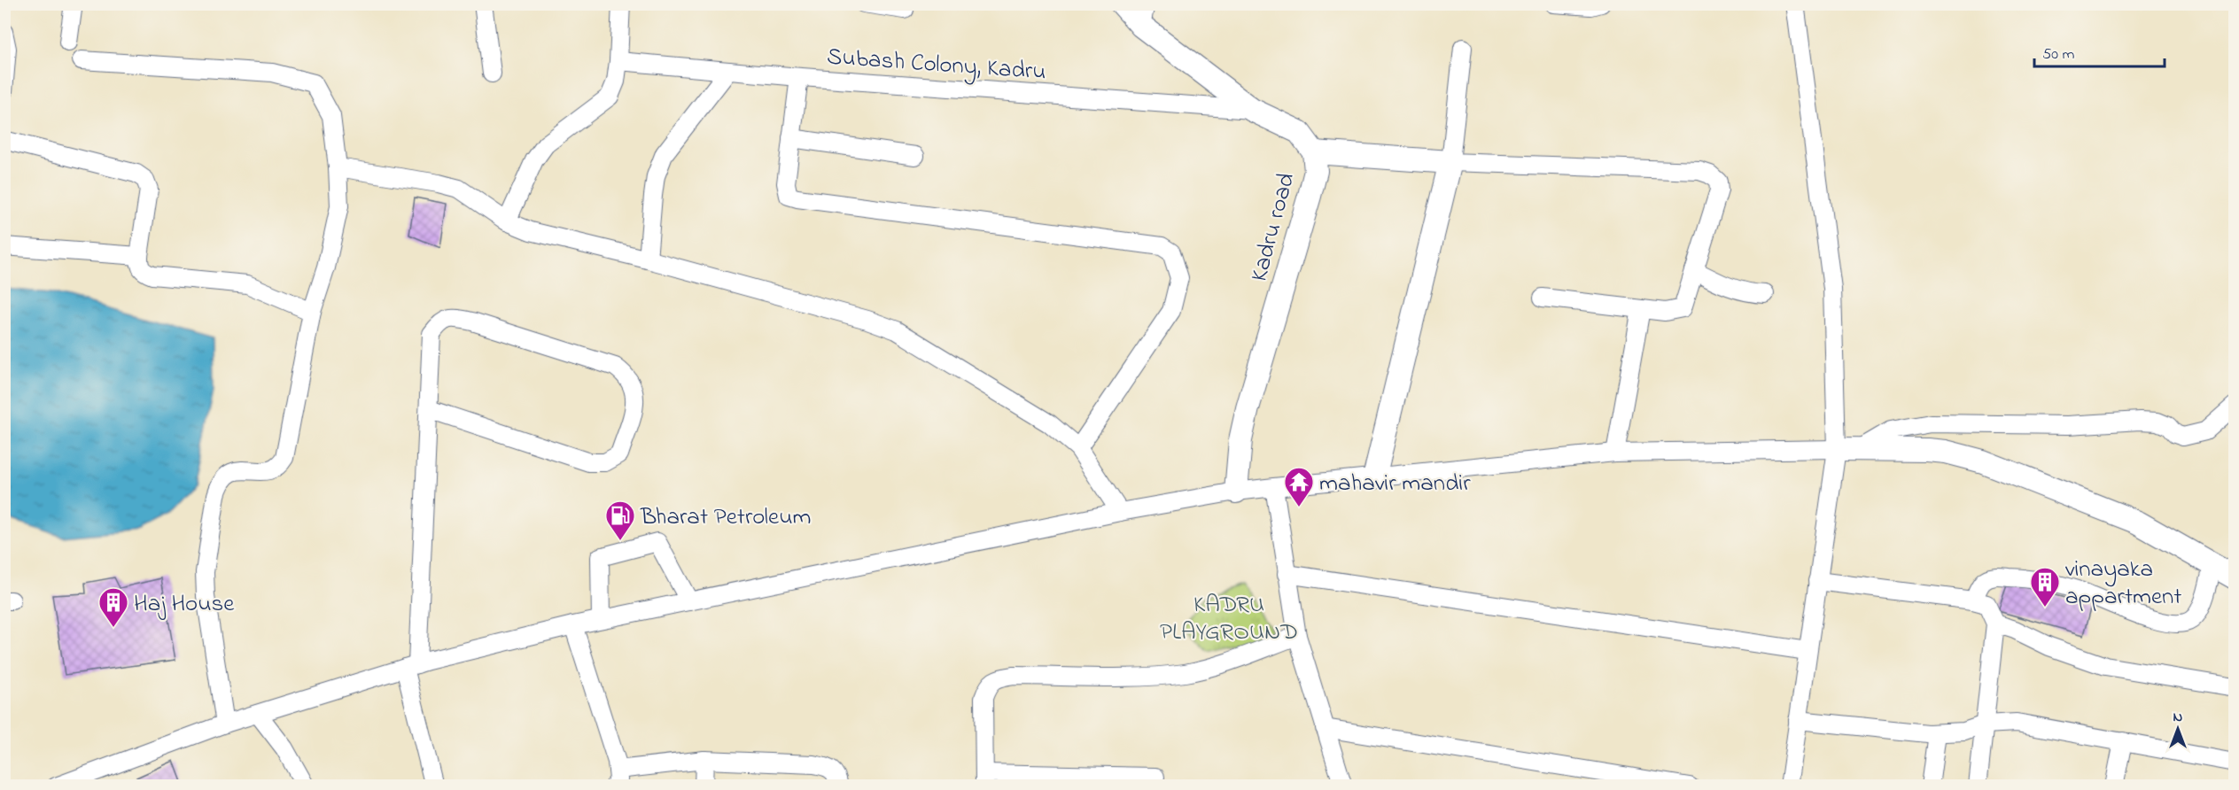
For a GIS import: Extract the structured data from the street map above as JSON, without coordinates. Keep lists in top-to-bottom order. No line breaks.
{"streets":{"main road":["Kadru road"],"street":["Subash Colony, Kadru"]},"crossings":[["Subash Colony, Kadru","Kadru road"]],"parks":["KADRU PLAYGROUND"],"places":{"temple":["mahavir mandir"],"fuel station":["Bharat Petroleum"],"building":["vinayaka appartment","Haj House"]},"scale_bar":"50 m","north":"top"}
